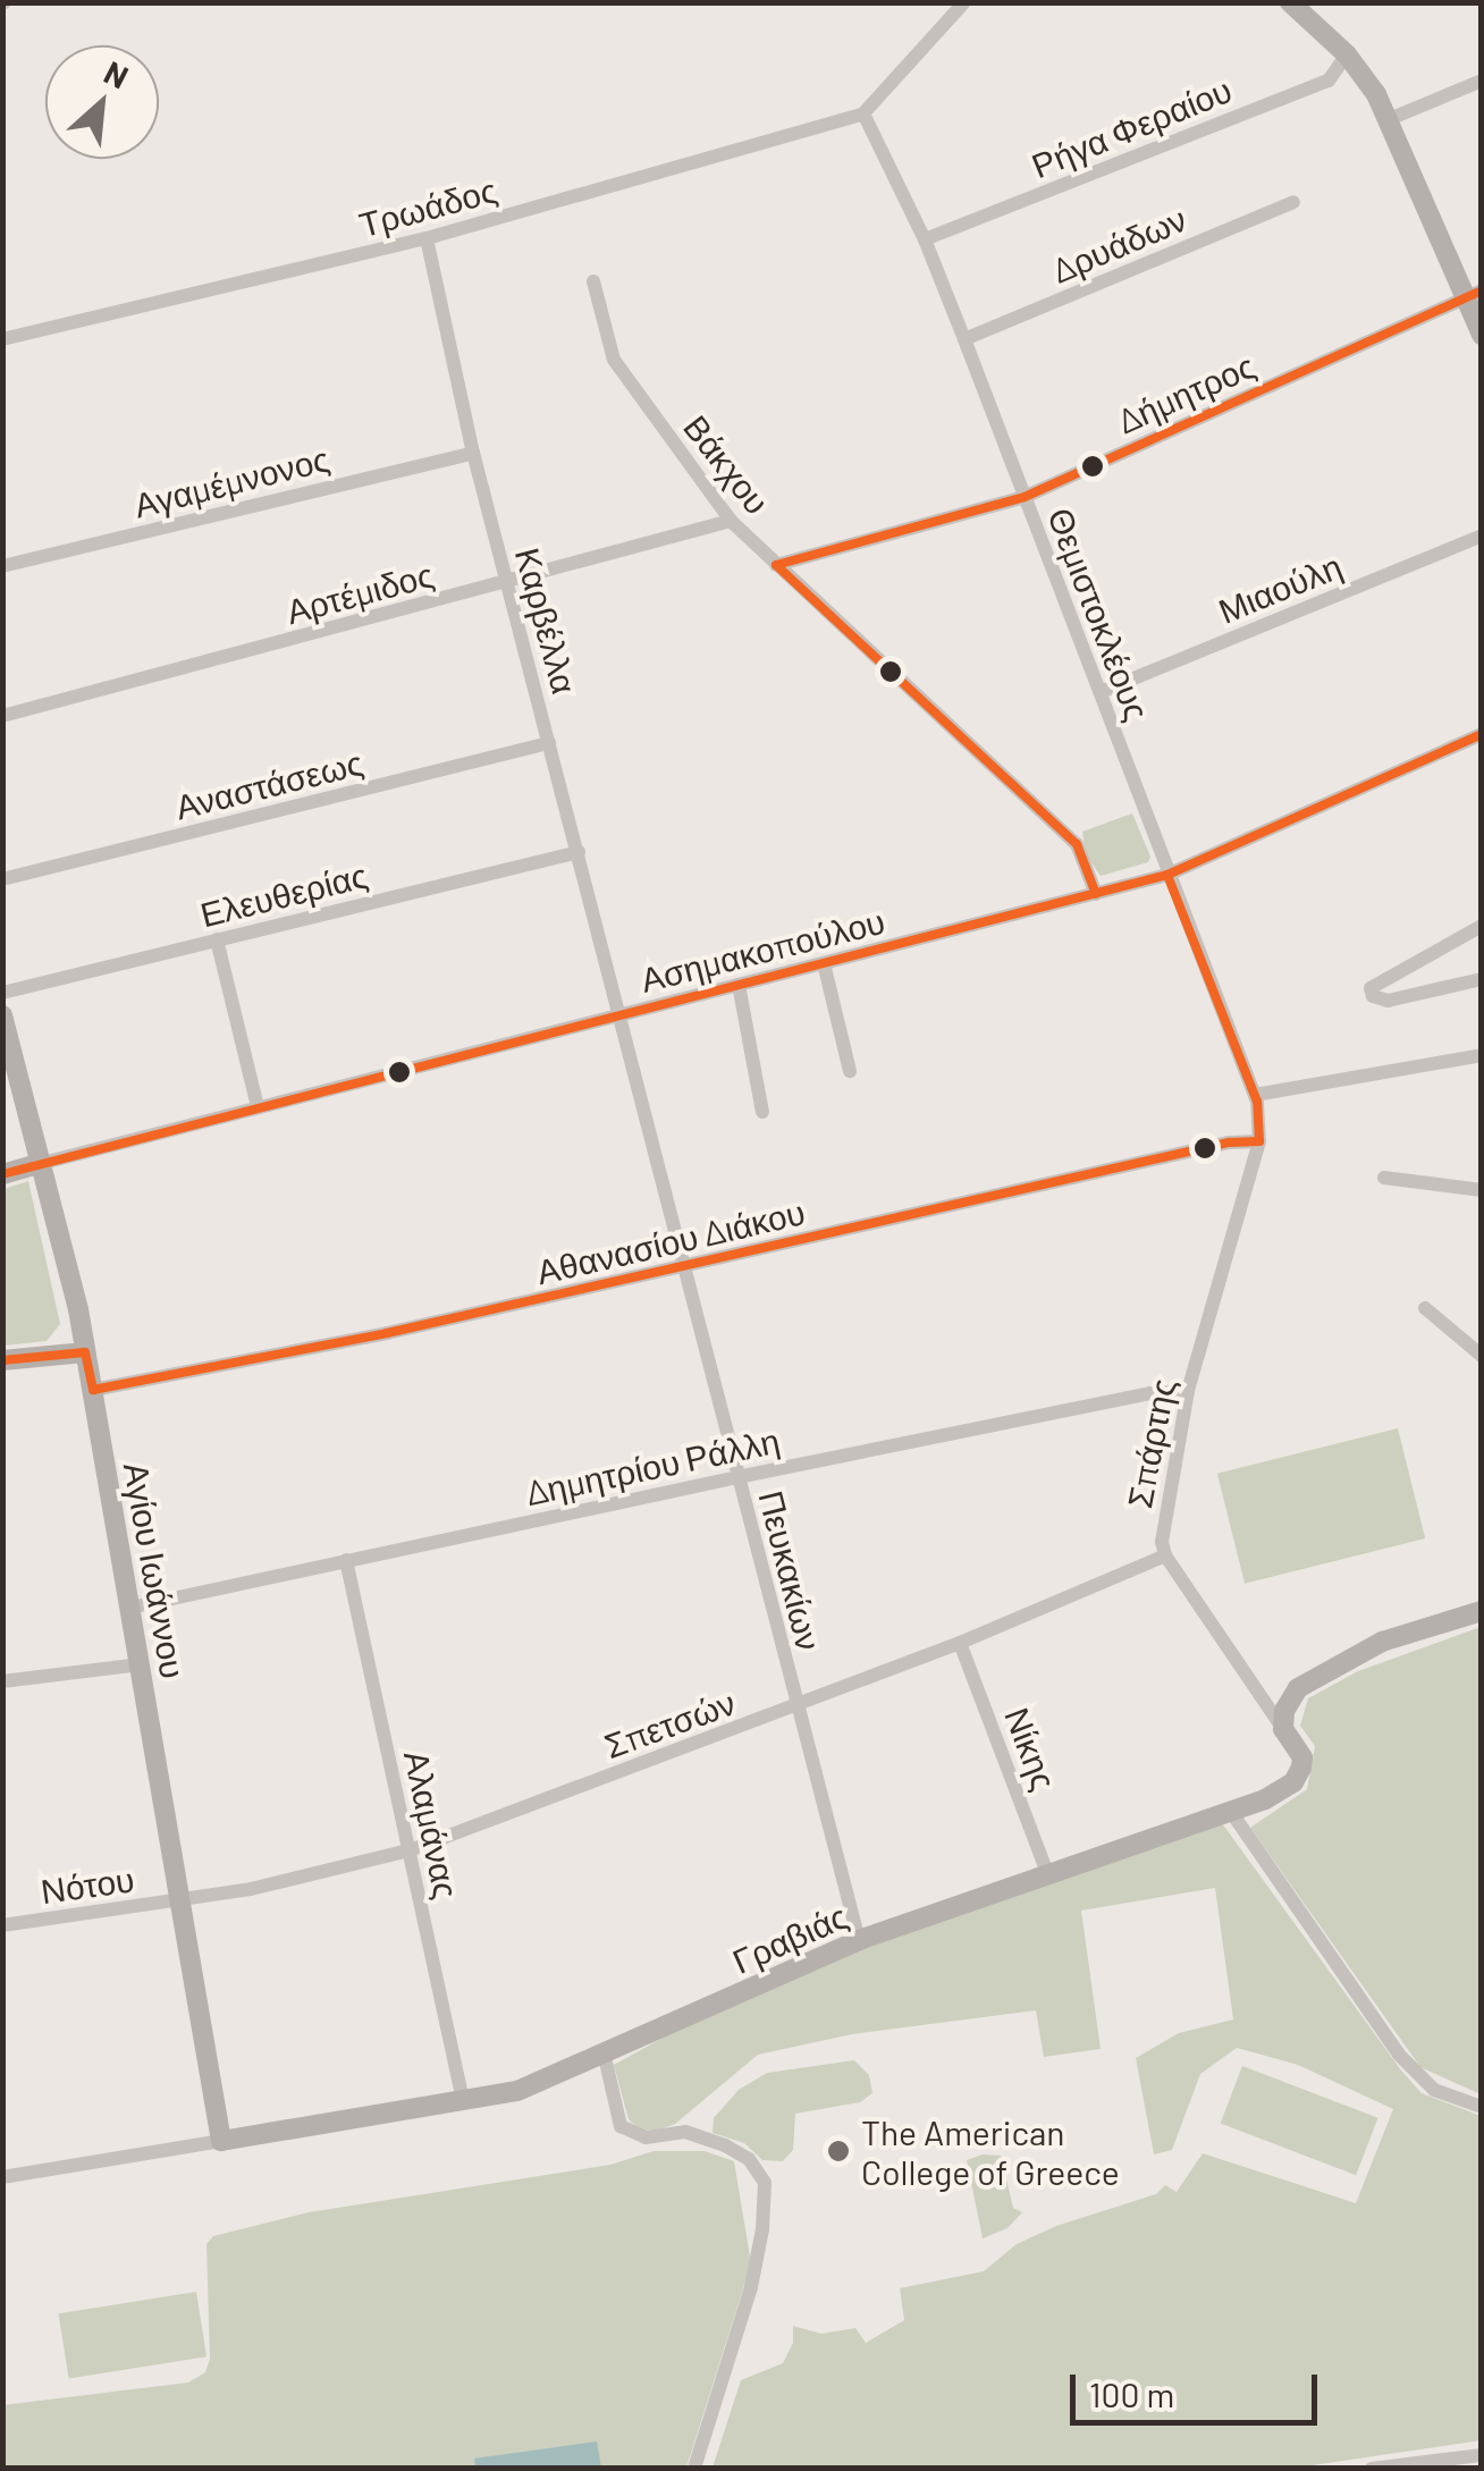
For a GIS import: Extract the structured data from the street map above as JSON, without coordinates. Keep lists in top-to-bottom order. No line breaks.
{"streets":{"street":["Ρήγα Φεραίου","Τρωάδος","Δρυάδων","Δήμητρος","Βάκχου","Αγαμέμνονος","Μιαούλη","Αρτέμιδος","Θεμιστοκλέους","Καρβέλλα","Αναστάσεως","Ελευθερίας","Ασημακοπούλου","Αθανασίου Διάκου","Σπάρτης","Δημητρίου Ράλλη","Αγίου Ιωάννου","Πευκακίων","Σπετσών","Νίκης","Αλαμάνας","Νότου","Γραβιάς"]},"crossings":[["Ρήγα Φεραίου","Θεμιστοκλέους"],["Τρωάδος","Θεμιστοκλέους"],["Τρωάδος","Καρβέλλα"],["Δρυάδων","Θεμιστοκλέους"],["Δήμητρος","Βάκχου"],["Δήμητρος","Θεμιστοκλέους"],["Βάκχου","Αρτέμιδος"],["Βάκχου","Ασημακοπούλου"],["Αγαμέμνονος","Καρβέλλα"],["Μιαούλη","Θεμιστοκλέους"],["Αρτέμιδος","Καρβέλλα"],["Θεμιστοκλέους","Ασημακοπούλου"],["Θεμιστοκλέους","Αθανασίου Διάκου"],["Θεμιστοκλέους","Σπάρτης"],["Καρβέλλα","Αναστάσεως"],["Καρβέλλα","Ελευθερίας"],["Καρβέλλα","Ασημακοπούλου"],["Καρβέλλα","Πευκακίων"],["Ασημακοπούλου","Αγίου Ιωάννου"],["Ασημακοπούλου","Πευκακίων"],["Αθανασίου Διάκου","Σπάρτης"],["Αθανασίου Διάκου","Αγίου Ιωάννου"],["Αθανασίου Διάκου","Πευκακίων"],["Σπάρτης","Δημητρίου Ράλλη"],["Σπάρτης","Σπετσών"],["Σπάρτης","Γραβιάς"],["Δημητρίου Ράλλη","Αγίου Ιωάννου"],["Δημητρίου Ράλλη","Πευκακίων"],["Δημητρίου Ράλλη","Αλαμάνας"],["Αγίου Ιωάννου","Σπετσών"],["Αγίου Ιωάννου","Νότου"],["Αγίου Ιωάννου","Γραβιάς"],["Πευκακίων","Σπετσών"],["Πευκακίων","Γραβιάς"],["Σπετσών","Νίκης"],["Σπετσών","Αλαμάνας"],["Σπετσών","Νότου"],["Νίκης","Γραβιάς"],["Αλαμάνας","Γραβιάς"]],"places":["The American College of Greece"],"scale_bar":"100 m","north":"top right"}
